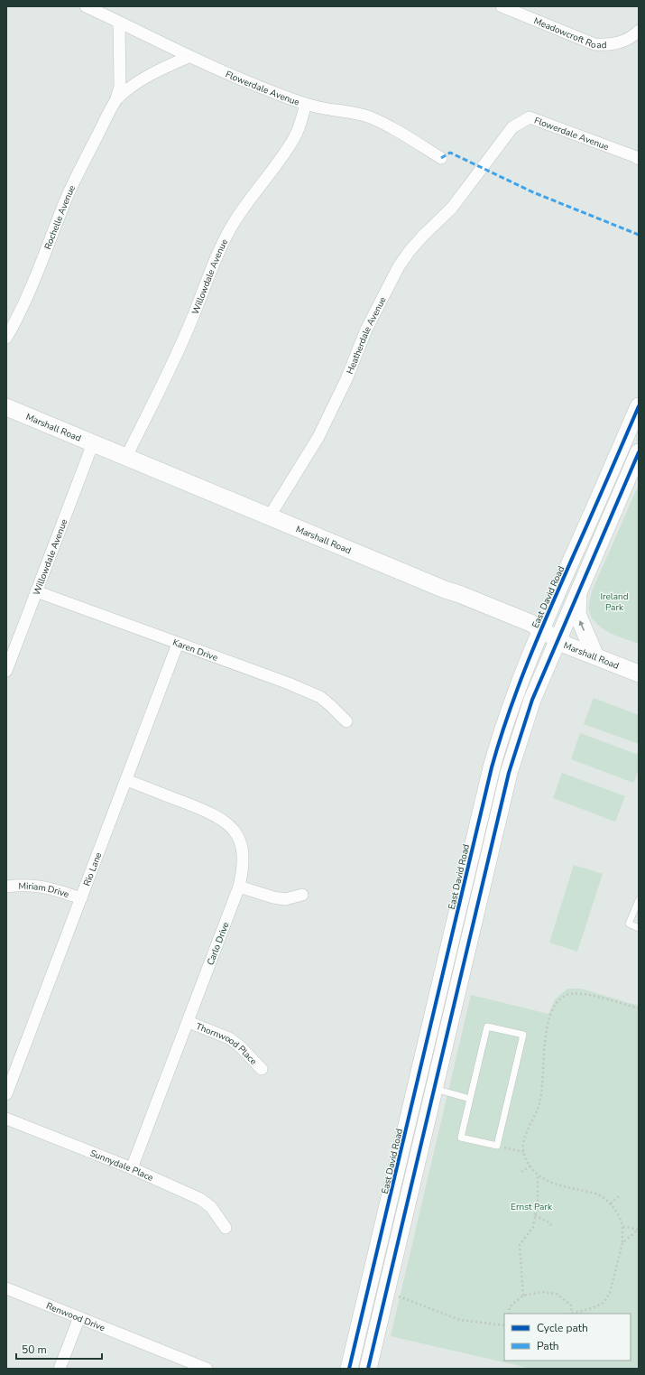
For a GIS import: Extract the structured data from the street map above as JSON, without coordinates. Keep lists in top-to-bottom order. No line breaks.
{"streets":{"street":["Meadowcroft Road","Flowerdale Avenue","Rochelle Avenue","Willowdale Avenue","Heatherdale Avenue","Marshall Road","East David Road","Karen Drive","Rio Lane","Miriam Drive","Carlo Drive","Thornwood Place","Sunnydale Place","Renwood Drive"]},"crossings":[["Flowerdale Avenue","Rochelle Avenue"],["Flowerdale Avenue","Willowdale Avenue"],["Flowerdale Avenue","Heatherdale Avenue"],["Willowdale Avenue","Marshall Road"],["Willowdale Avenue","Karen Drive"],["Heatherdale Avenue","Marshall Road"],["Marshall Road","East David Road"],["Karen Drive","Rio Lane"],["Rio Lane","Miriam Drive"],["Rio Lane","Carlo Drive"],["Carlo Drive","Thornwood Place"],["Carlo Drive","Sunnydale Place"]],"parks":["Ireland Park","Ernst Park"],"legend":["Cycle path","Path"],"scale_bar":"50 m"}
